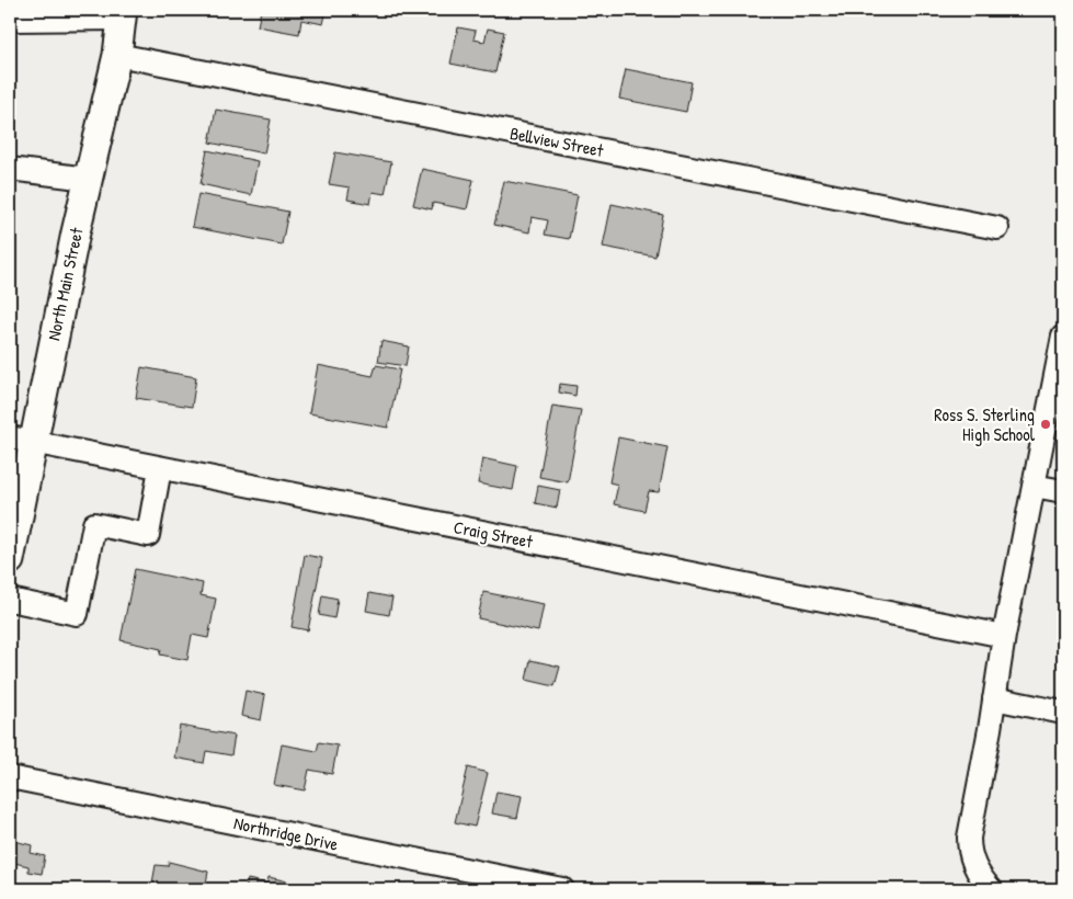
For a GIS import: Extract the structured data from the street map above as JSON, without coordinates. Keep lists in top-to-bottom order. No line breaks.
{"streets":{"main road":["North Main Street"],"street":["Bellview Street","Craig Street","Northridge Drive"]},"crossings":[["Bellview Street","North Main Street"],["North Main Street","Craig Street"]],"places":["Ross S. Sterling High School"]}
